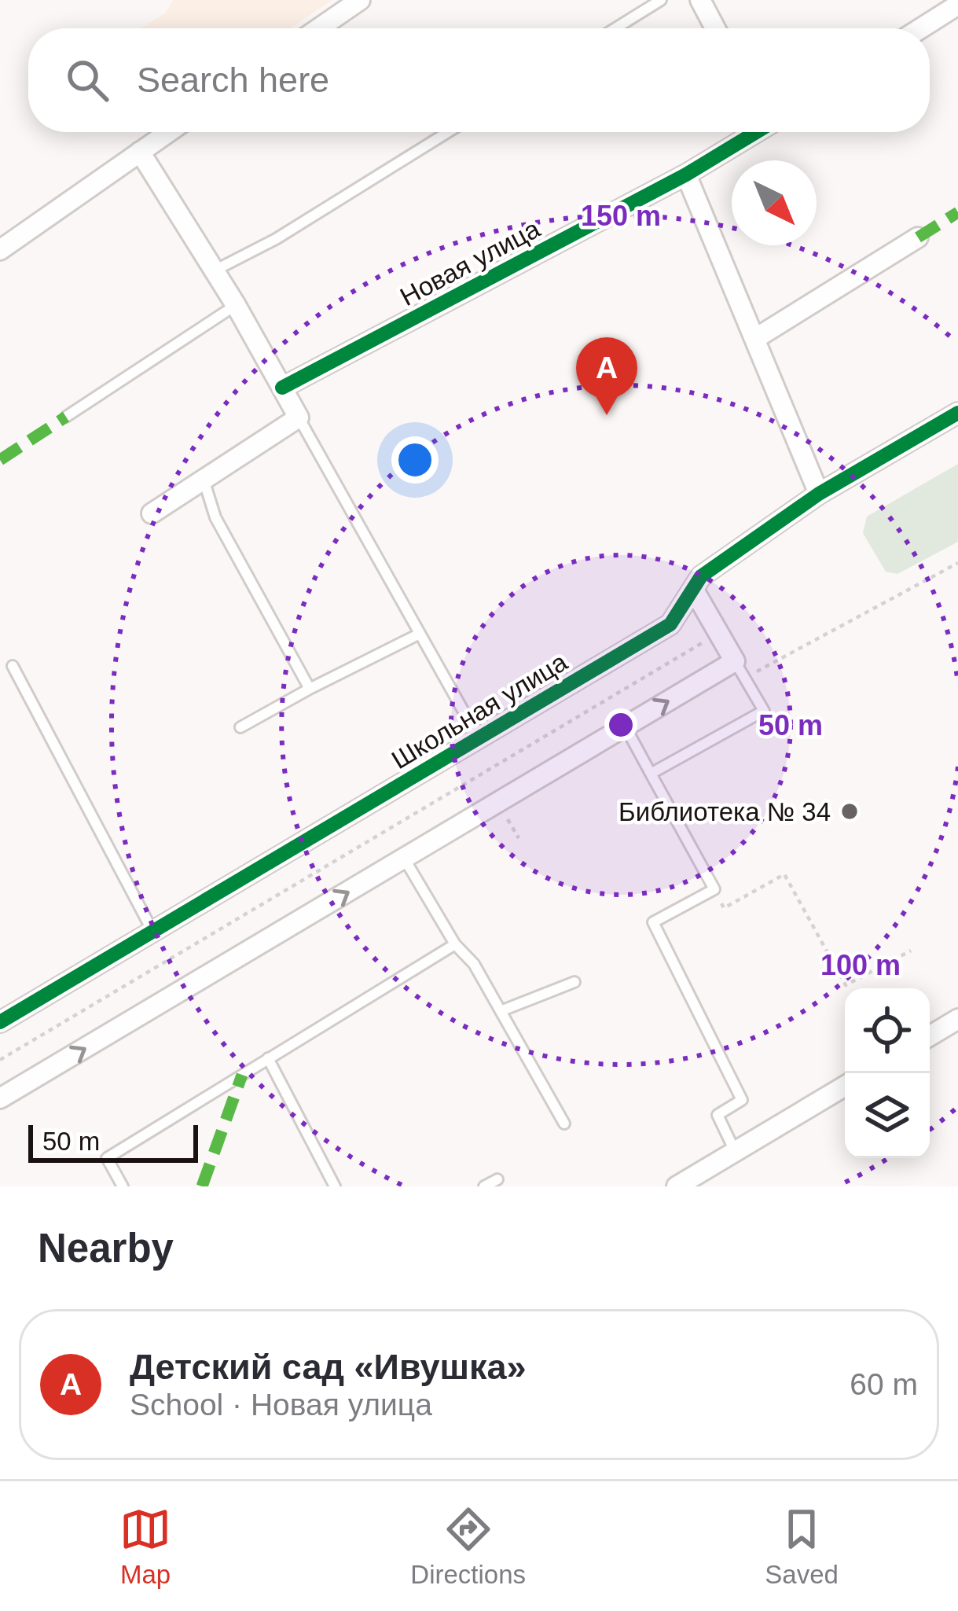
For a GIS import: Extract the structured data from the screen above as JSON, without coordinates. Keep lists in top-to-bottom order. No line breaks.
{"streets":{"street":["Новая улица","Школьная улица"]},"places":["Библиотека № 34"],"scale_bar":"50 m","north":"bottom right","page":{"search":"Search here","pins":"A","scale":"50 m","heading":"Nearby","list":[{"mark":"A","name":"Детский сад «Ивушка»","note":"School · Новая улица","value":"60 m"}],"nav":["Map","Directions","Saved"]},"rings":["150 m","50 m","100 m"]}
